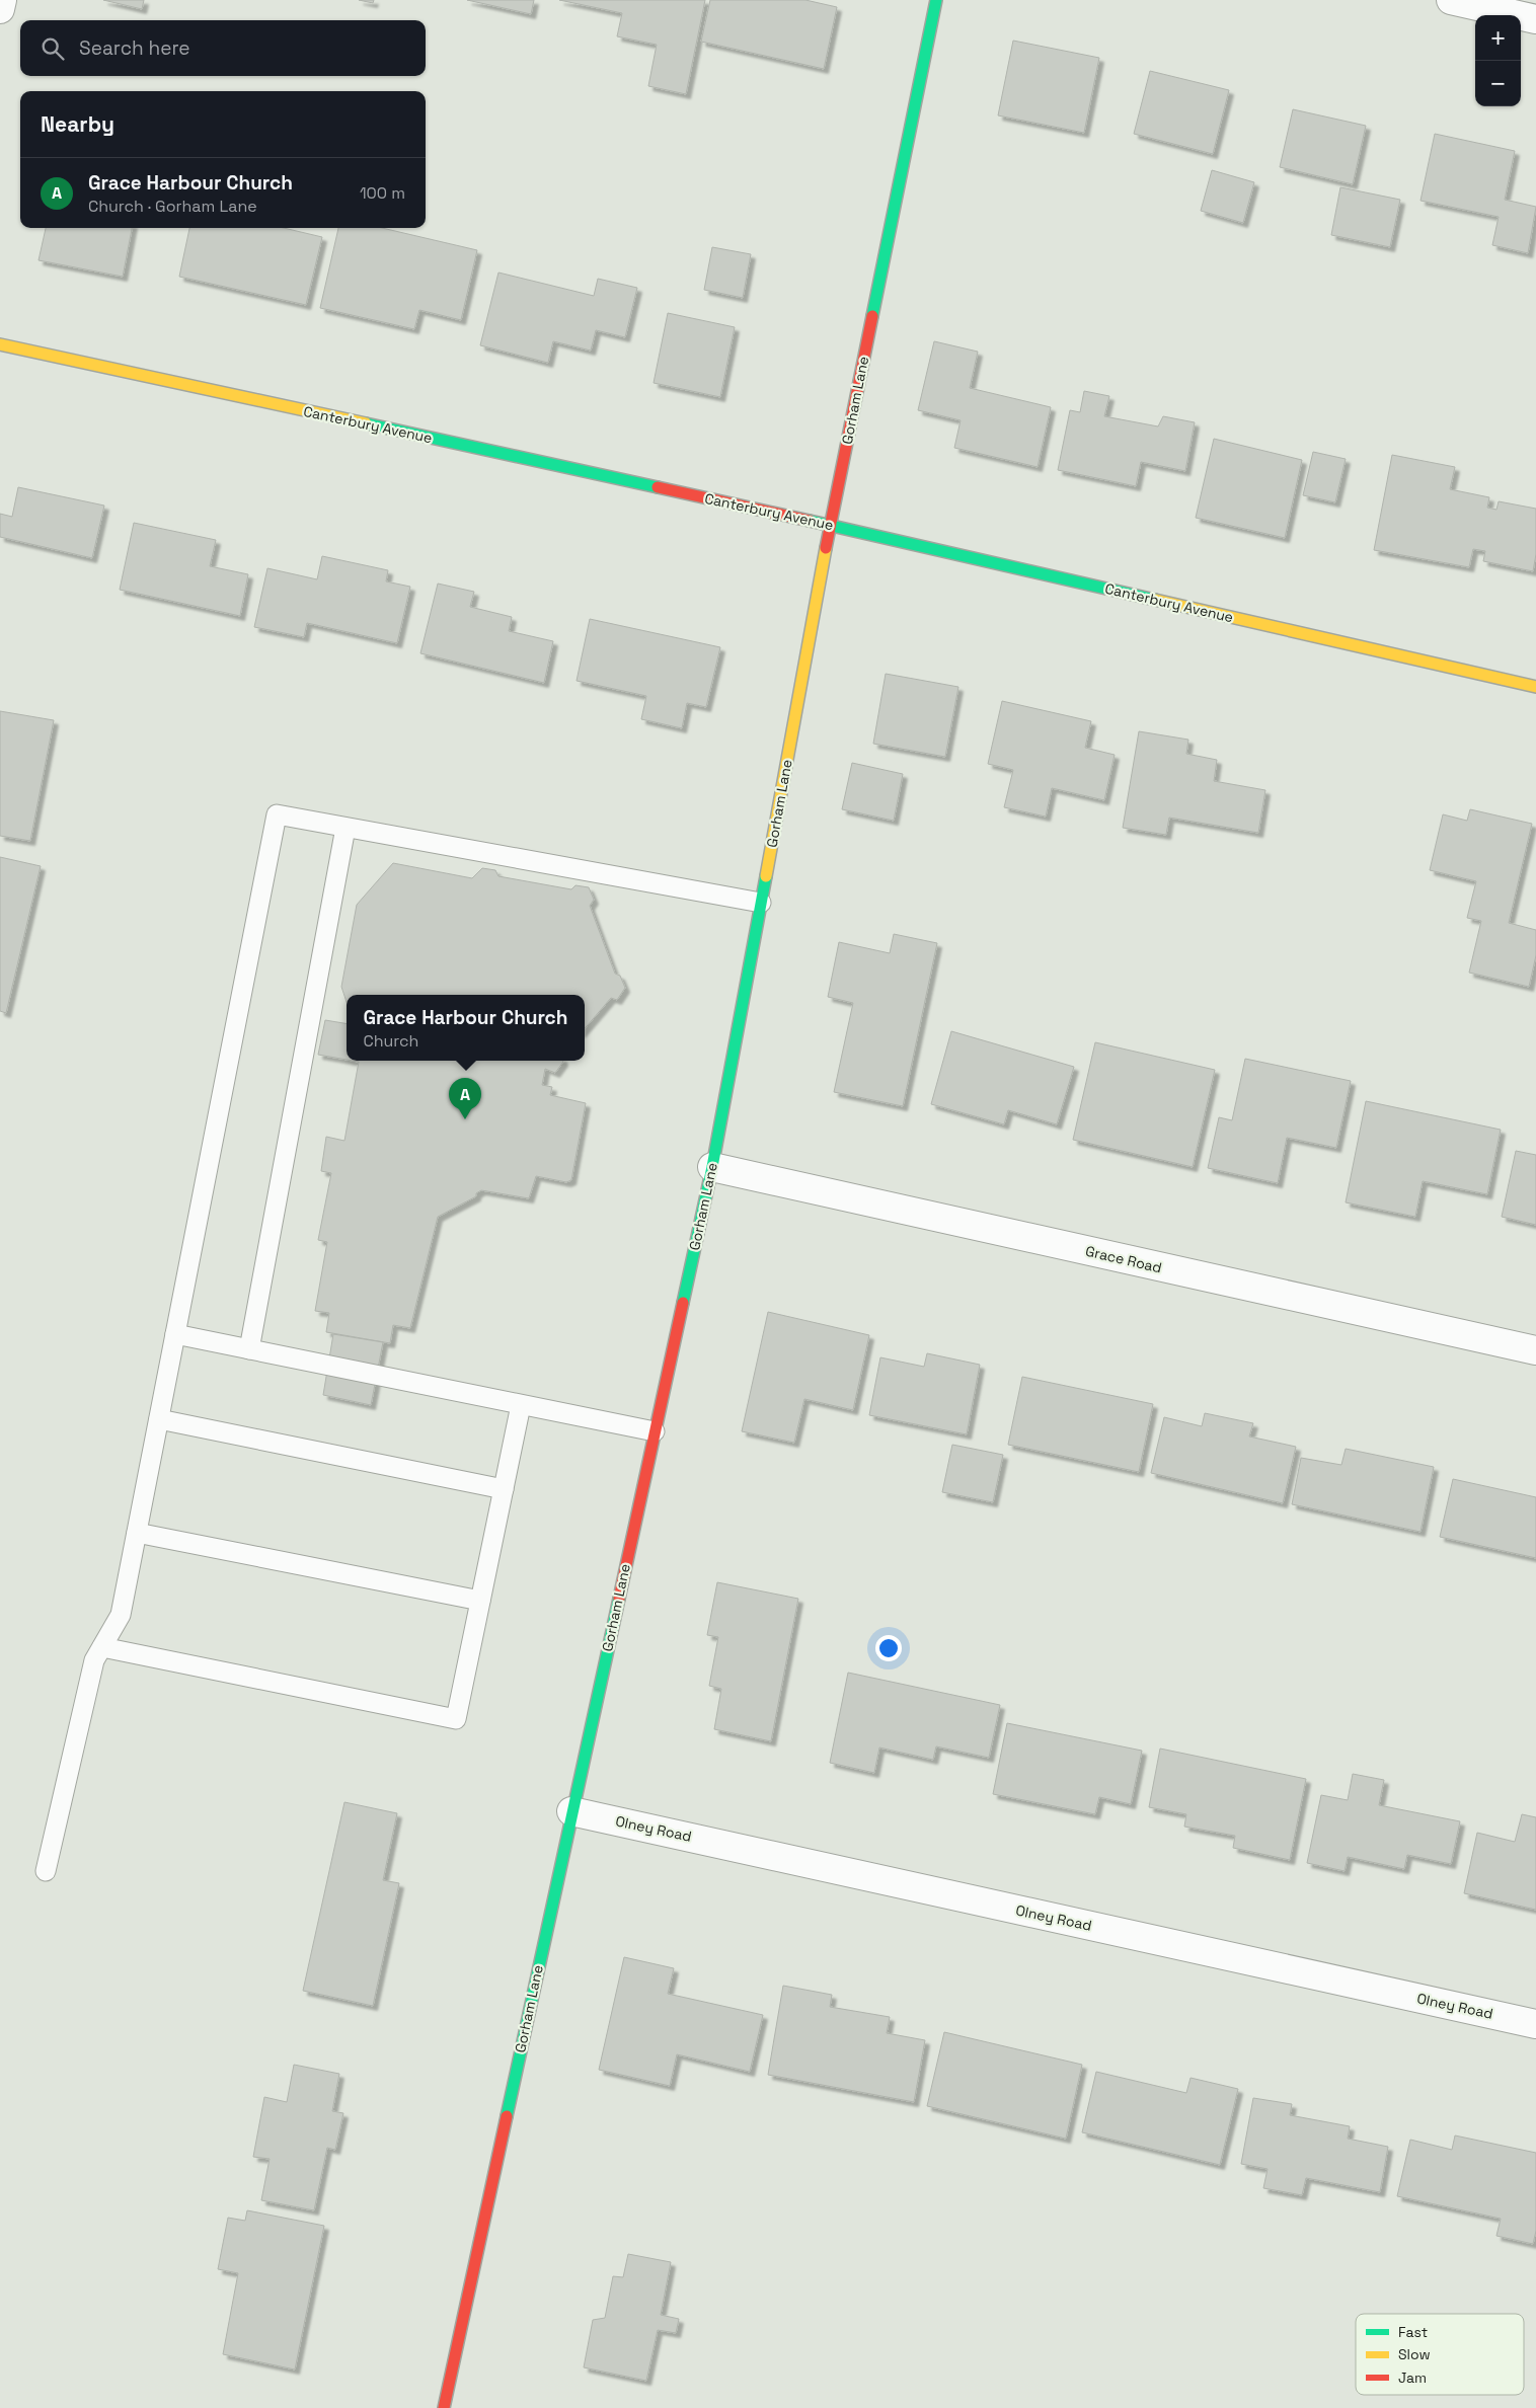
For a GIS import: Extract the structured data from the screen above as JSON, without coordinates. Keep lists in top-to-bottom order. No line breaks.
{"streets":{"street":["Gorham Lane","Canterbury Avenue","Grace Road","Olney Road"]},"crossings":[["Gorham Lane","Canterbury Avenue"],["Gorham Lane","Grace Road"],["Gorham Lane","Olney Road"]],"legend":["Fast","Slow","Jam"],"page":{"map_buttons":["+","−"],"search":"Search here","heading":"Nearby","list":[{"mark":"A","name":"Grace Harbour Church","note":"Church · Gorham Lane","value":"100 m"}],"popup":["Grace Harbour Church","Church"],"pins":"A"}}
